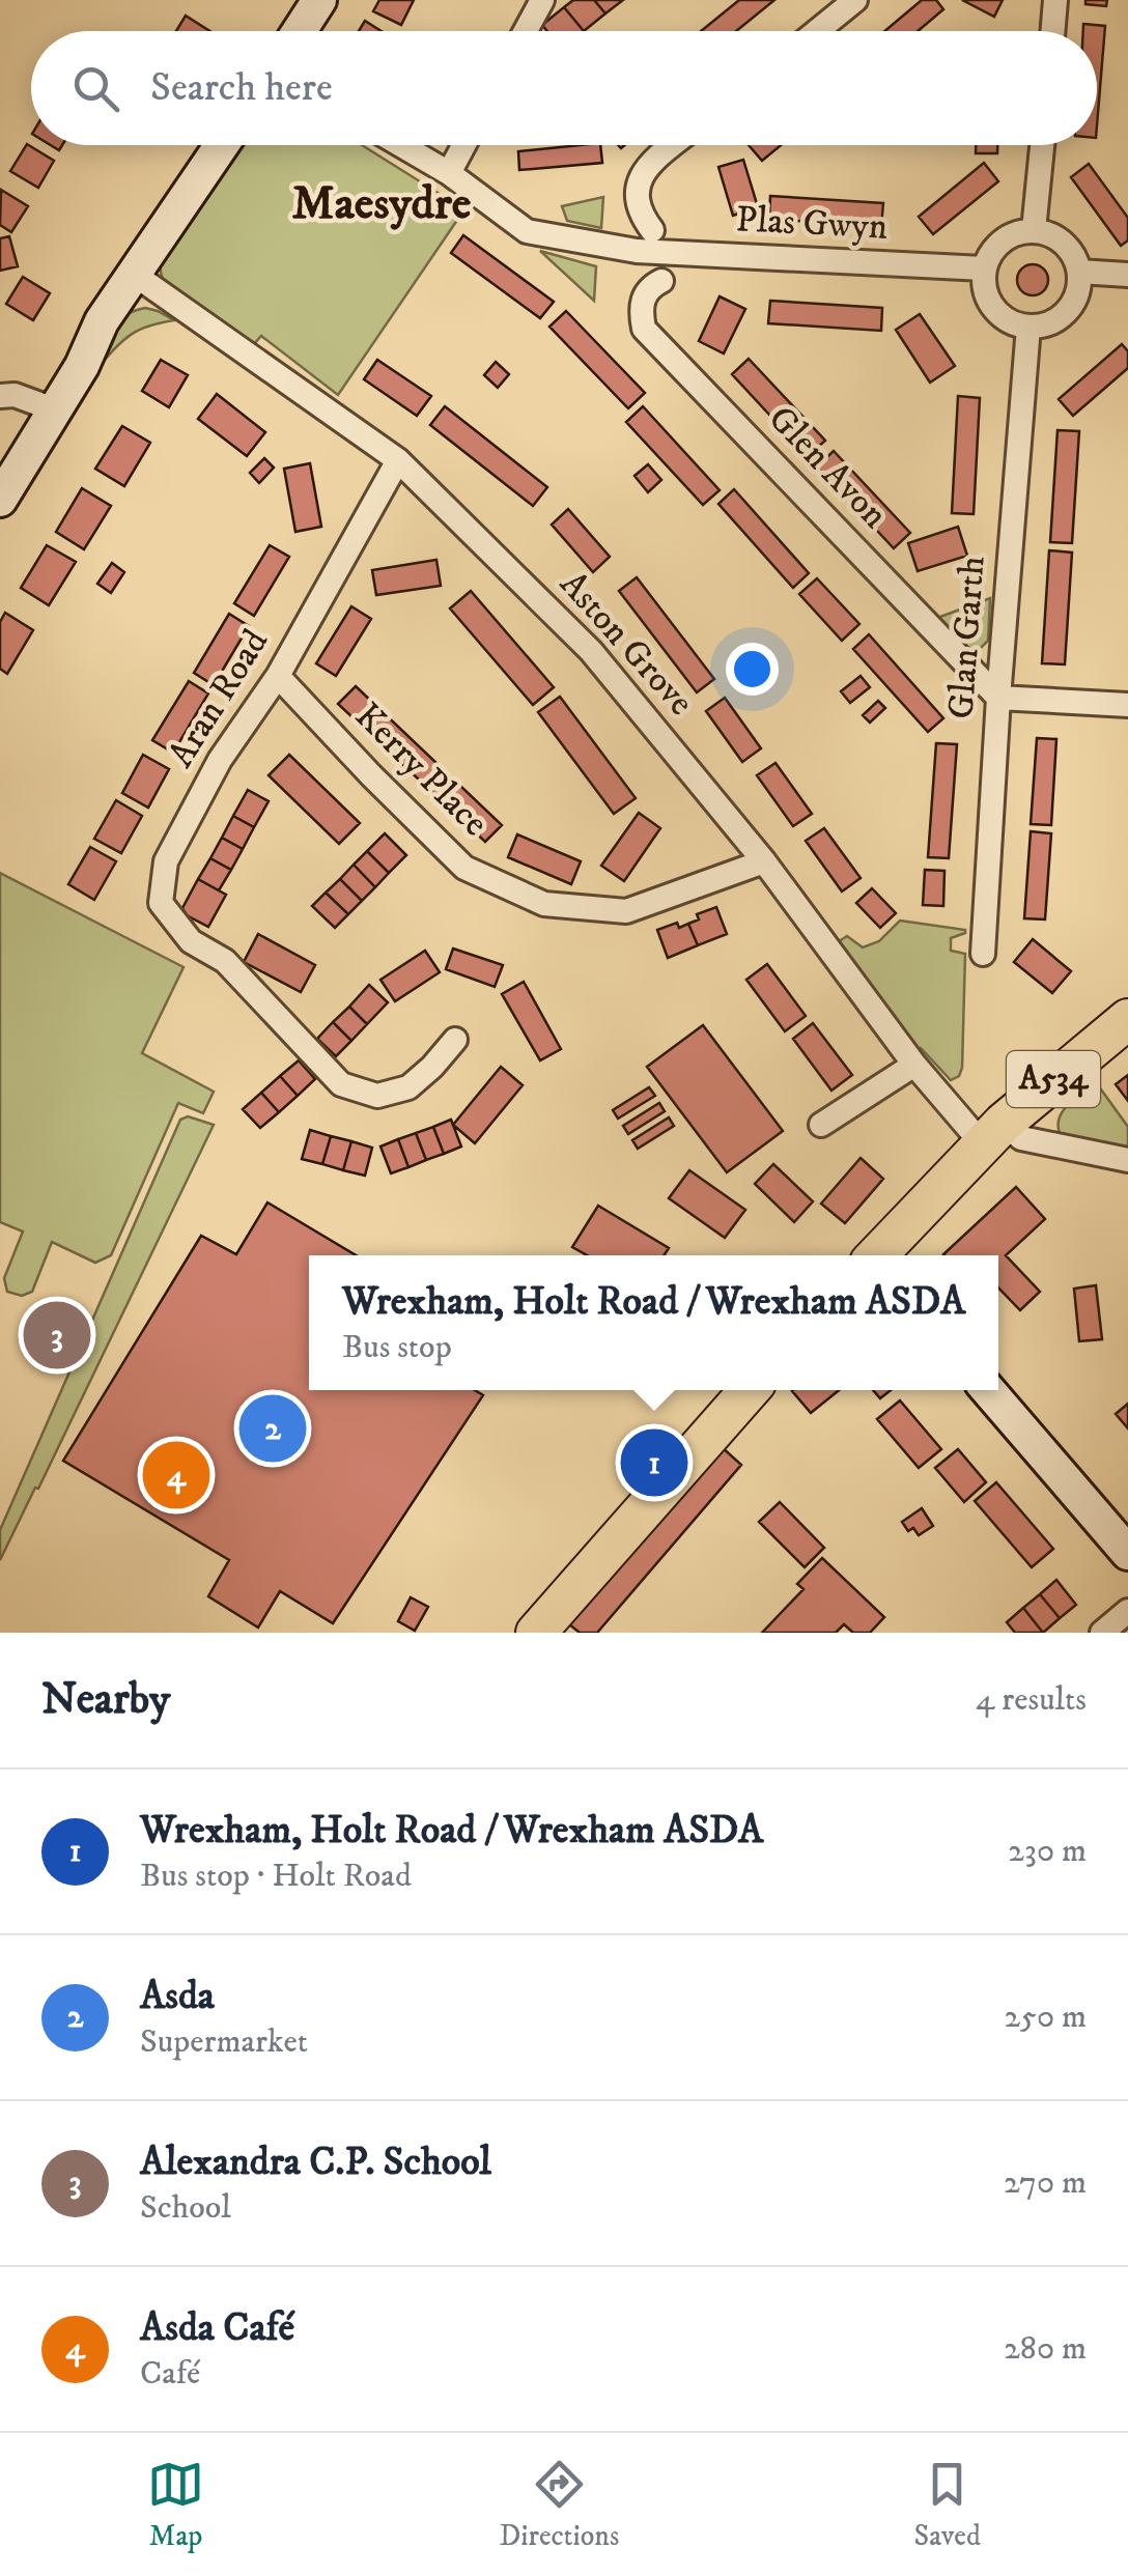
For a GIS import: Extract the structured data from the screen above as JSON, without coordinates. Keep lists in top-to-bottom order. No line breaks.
{"streets":{"main road":["A534"],"street":["Plas Gwyn","Glen Avon","Glan Garth","Aston Grove","Aran Road","Kerry Place"]},"crossings":[["Plas Gwyn","Glan Garth"],["Glen Avon","Glan Garth"],["Aston Grove","Aran Road"],["Aston Grove","Kerry Place"],["Aston Grove","A534"],["Aran Road","Kerry Place"]],"districts":["Maesydre"],"page":{"search":"Search here","popup":["Wrexham, Holt Road / Wrexham ASDA","Bus stop"],"pins":["3","2","1","4"],"heading":["Nearby","4 results"],"list":[{"mark":"1","name":"Wrexham, Holt Road / Wrexham ASDA","note":"Bus stop · Holt Road","value":"230 m"},{"mark":"2","name":"Asda","note":"Supermarket","value":"250 m"},{"mark":"3","name":"Alexandra C.P. School","note":"School","value":"270 m"},{"mark":"4","name":"Asda Café","note":"Café","value":"280 m"}],"nav":["Map","Directions","Saved"]}}
